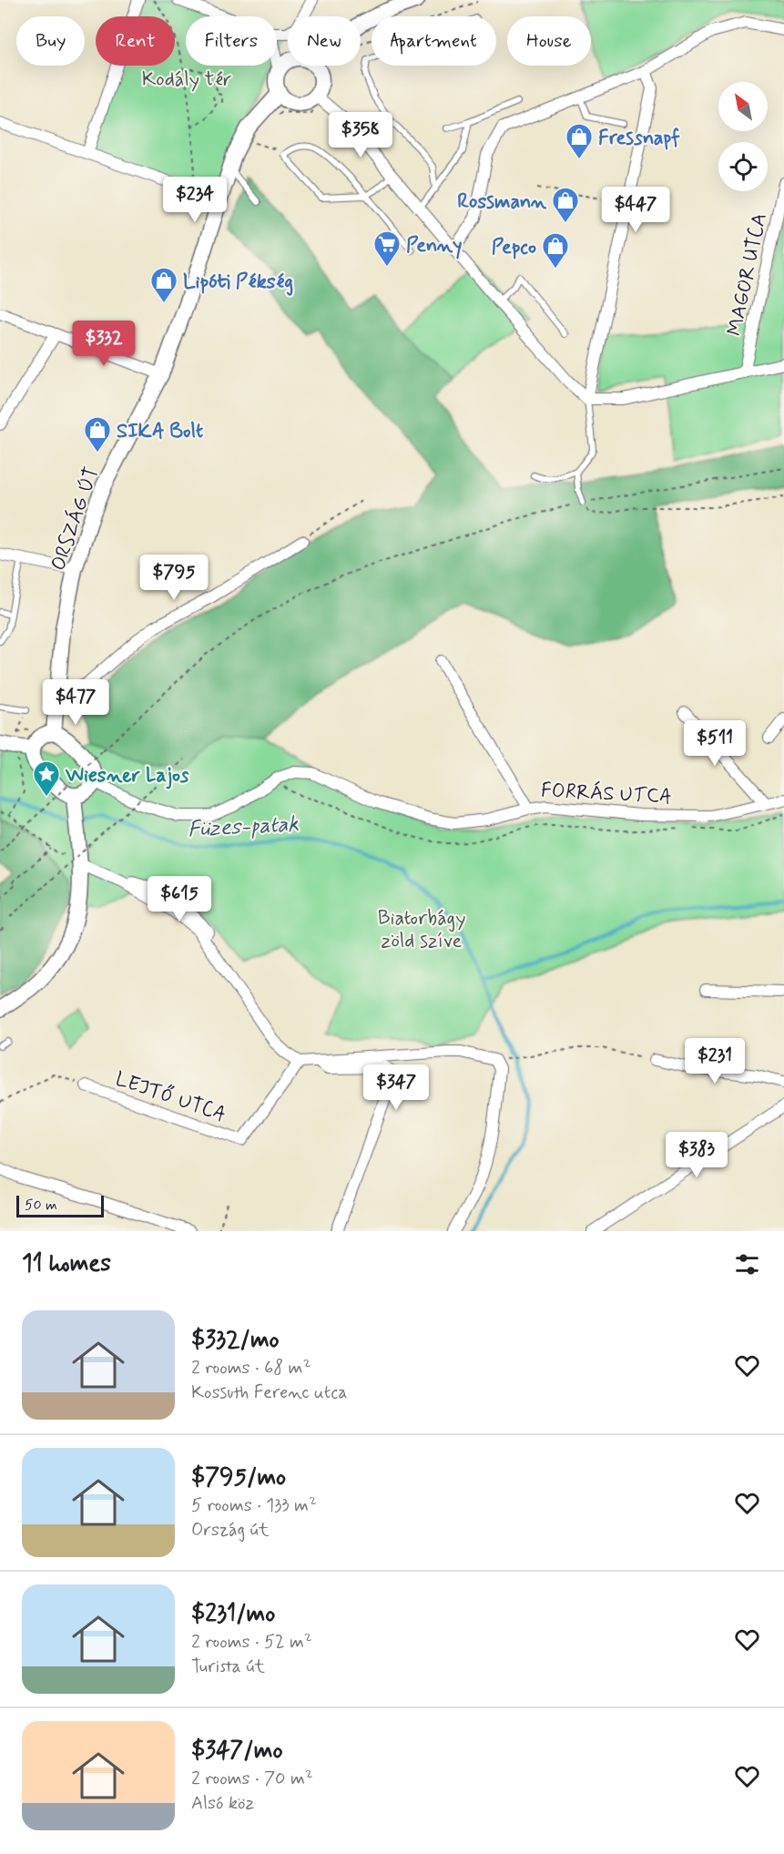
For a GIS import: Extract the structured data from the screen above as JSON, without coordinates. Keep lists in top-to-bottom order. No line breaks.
{"streets":{"main road":["ORSZÁG ÚT"],"street":["MAGOR UTCA","FORRÁS UTCA","LEJTŐ UTCA"]},"crossings":[["ORSZÁG ÚT","FORRÁS UTCA"]],"water":["Füzes-patak"],"parks":["Kodály tér","Biatorbágy zöld szíve"],"places":{"shop":["Fressnapf","Rossmann","Pepco","Lipóti Pékség","SIKA Bolt"],"supermarket":["Penny"],"place":["Wiesner Lajos"]},"scale_bar":"50 m","north":"top left","page":{"chip":["Buy","Rent","Filters","New","Apartment","House"],"price":["$358","$234","$447","$332","$795","$477","$511","$615","$231","$347","$383"],"scale":"50 m","heading":"11 homes","list":[{"name":"$332/mo","note":"2 rooms · 68 m² · Kossuth Ferenc utca"},{"name":"$795/mo","note":"5 rooms · 133 m² · Ország út"},{"name":"$231/mo","note":"2 rooms · 52 m² · Turista út"},{"name":"$347/mo","note":"2 rooms · 70 m² · Alsó köz"}]}}
